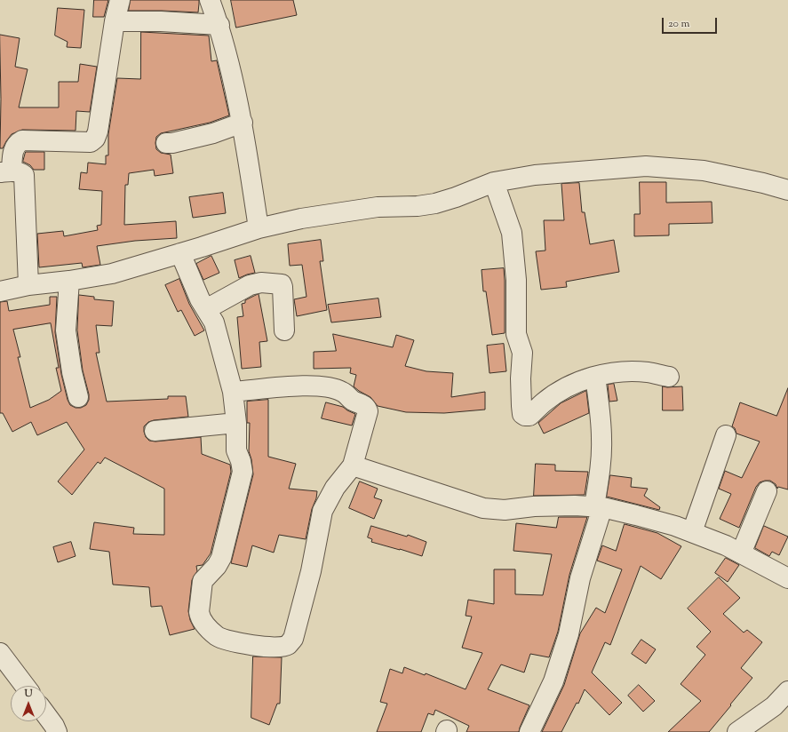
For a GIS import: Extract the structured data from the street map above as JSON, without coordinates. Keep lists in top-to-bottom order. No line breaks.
{"scale_bar":"20 m","north":"top"}
